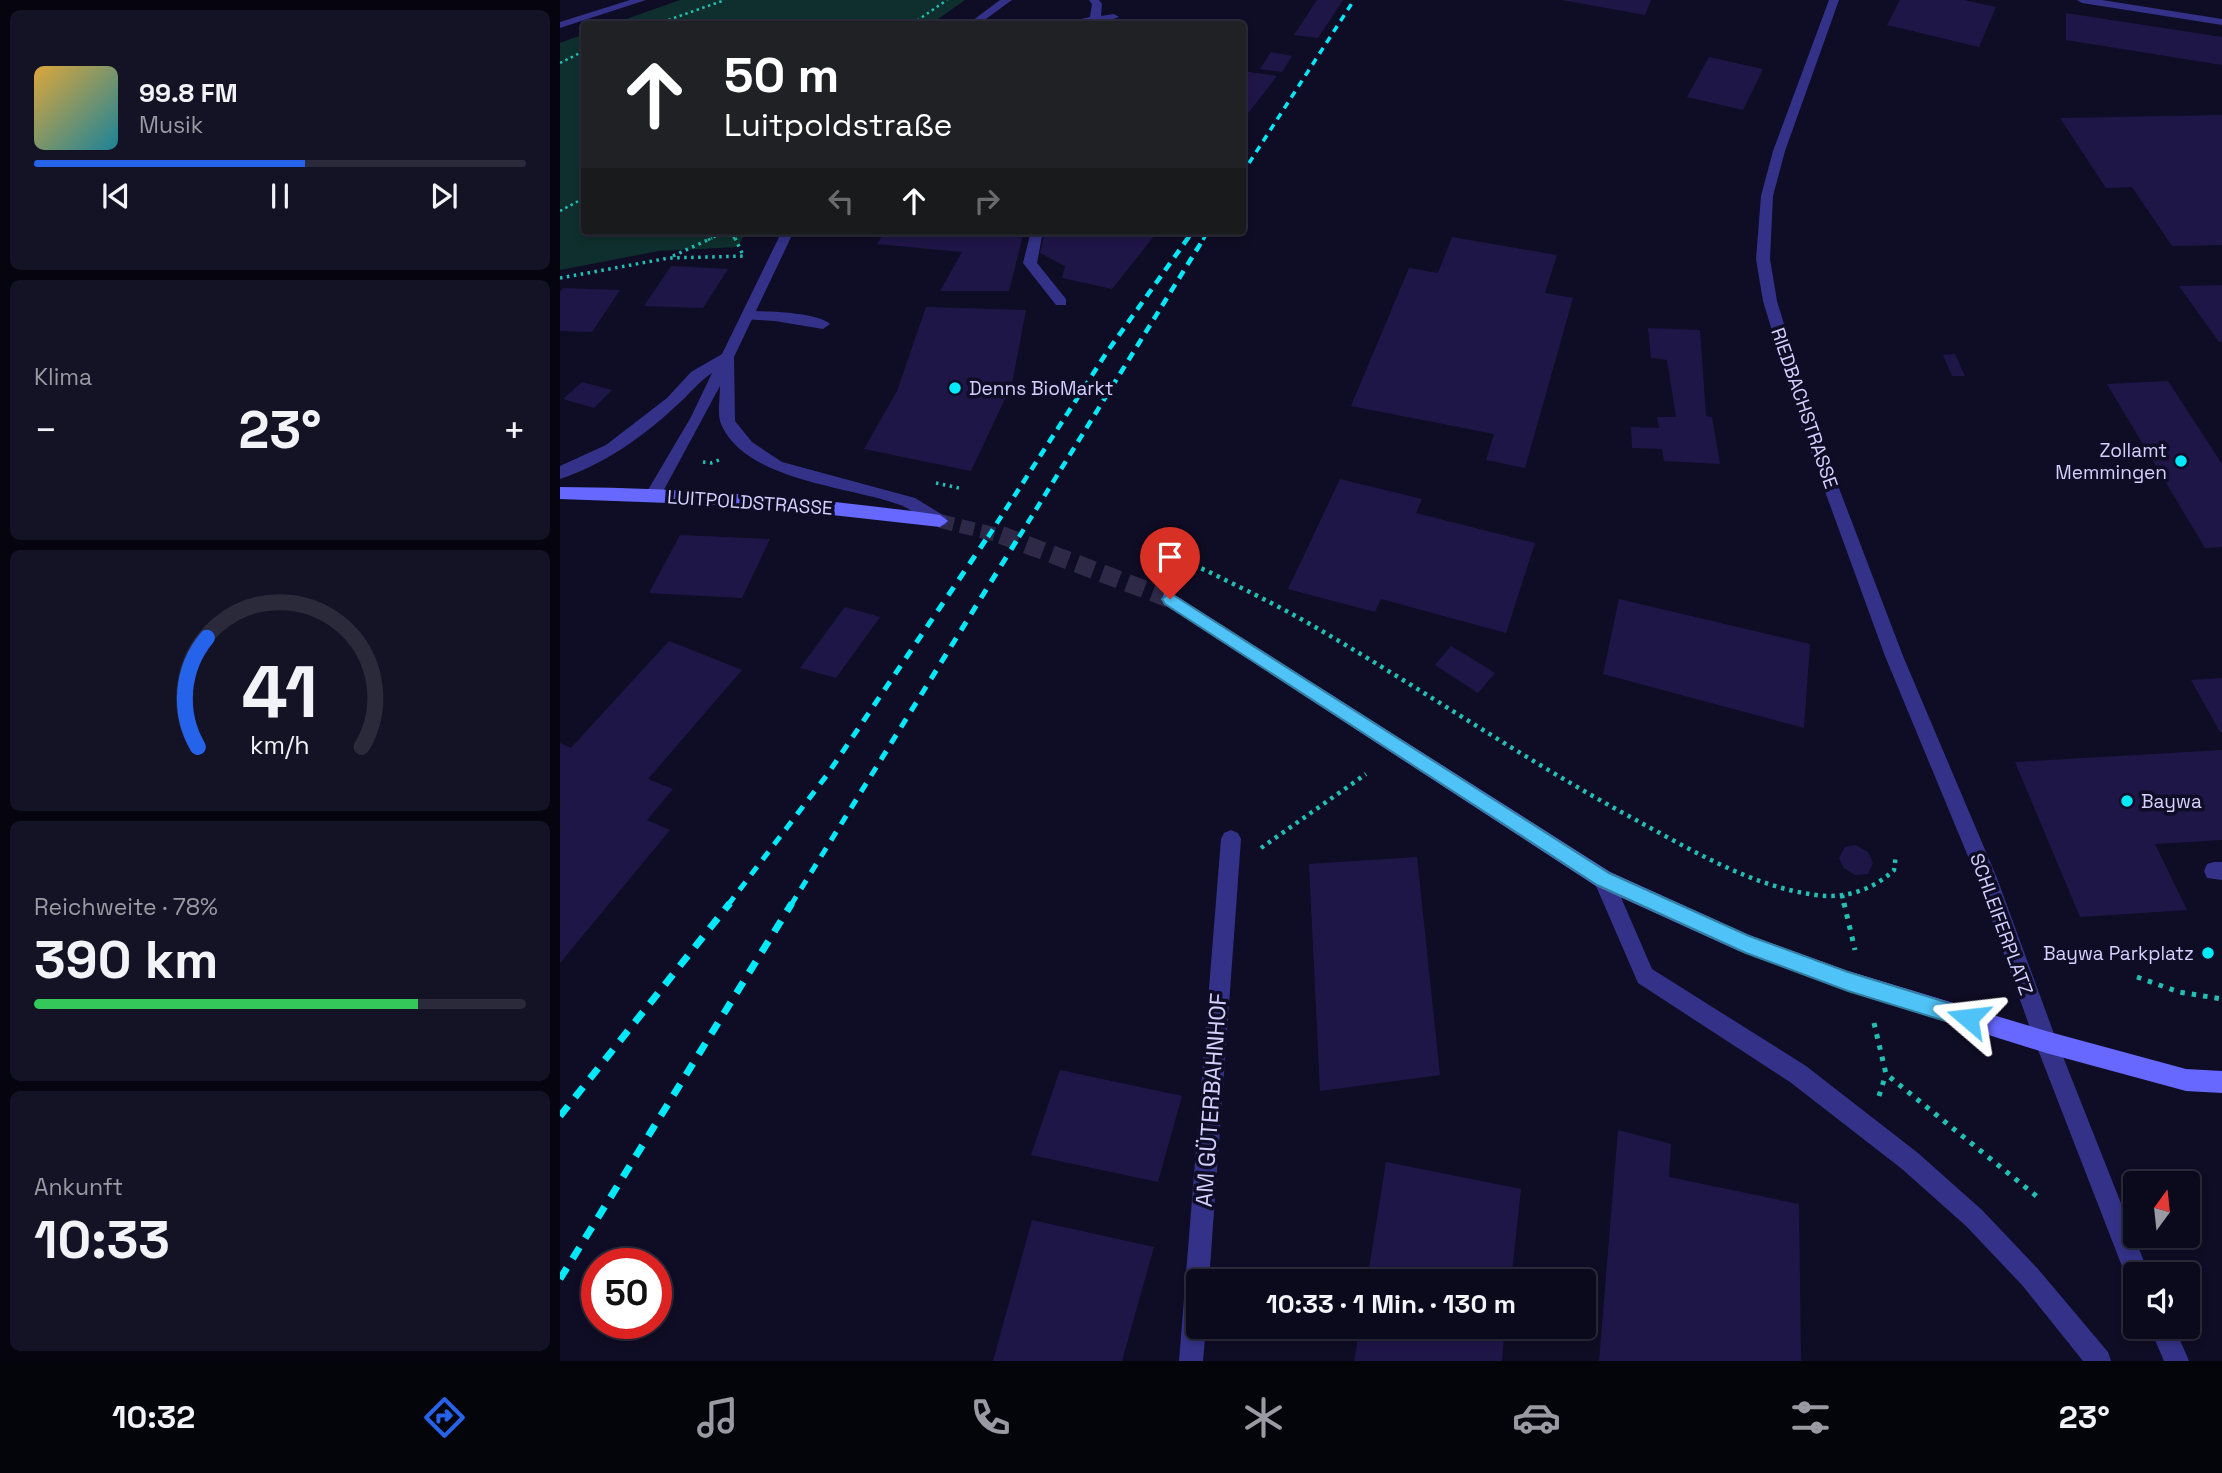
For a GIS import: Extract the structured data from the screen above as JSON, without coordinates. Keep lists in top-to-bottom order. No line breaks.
{"streets":{"main road":["LUITPOLDSTRASSE"],"street":["RIEDBACHSTRASSE","SCHLEIFERPLATZ","AM GÜTERBAHNHOF"]},"crossings":[["RIEDBACHSTRASSE","SCHLEIFERPLATZ"]],"places":["Denns BioMarkt","Zollamt Memmingen","Baywa","Baywa Parkplatz"],"north":"top","page":{"turn":["50 m","Luitpoldstraße"],"song":["99.8 FM","Musik"],"tile":["Klima",["Reichweite · 78%","390 km"],["Ankunft","10:33"]],"heat":["−","23°","+"],"limit":"50","trip":"10:33 · 1 Min. · 130 m","tabs":["10:32","23°"],"gauge":["41","km/h"]}}
